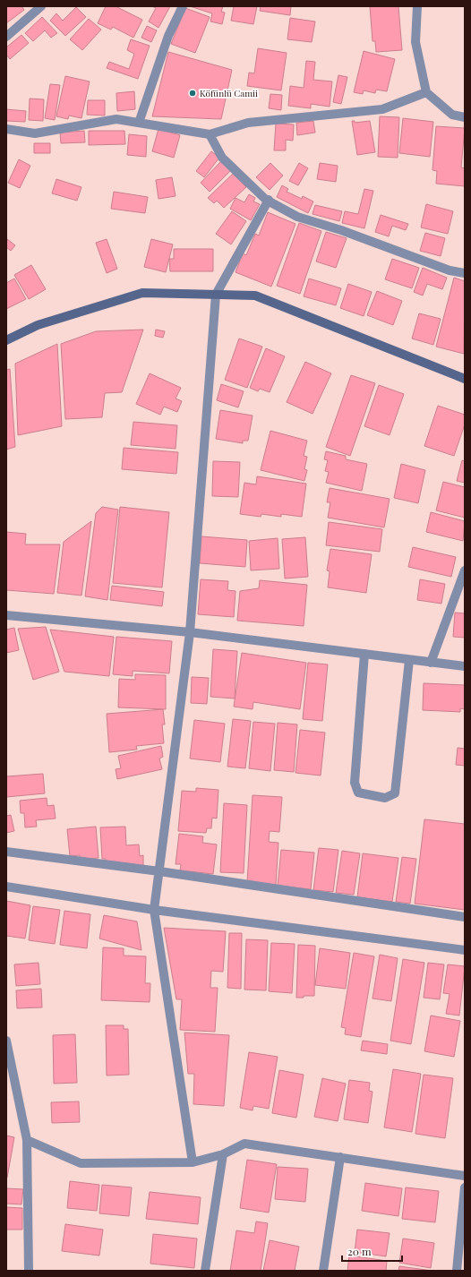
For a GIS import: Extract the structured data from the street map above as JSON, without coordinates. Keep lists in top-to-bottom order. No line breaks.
{"places":["Köfünlü Camii"],"scale_bar":"20 m"}
